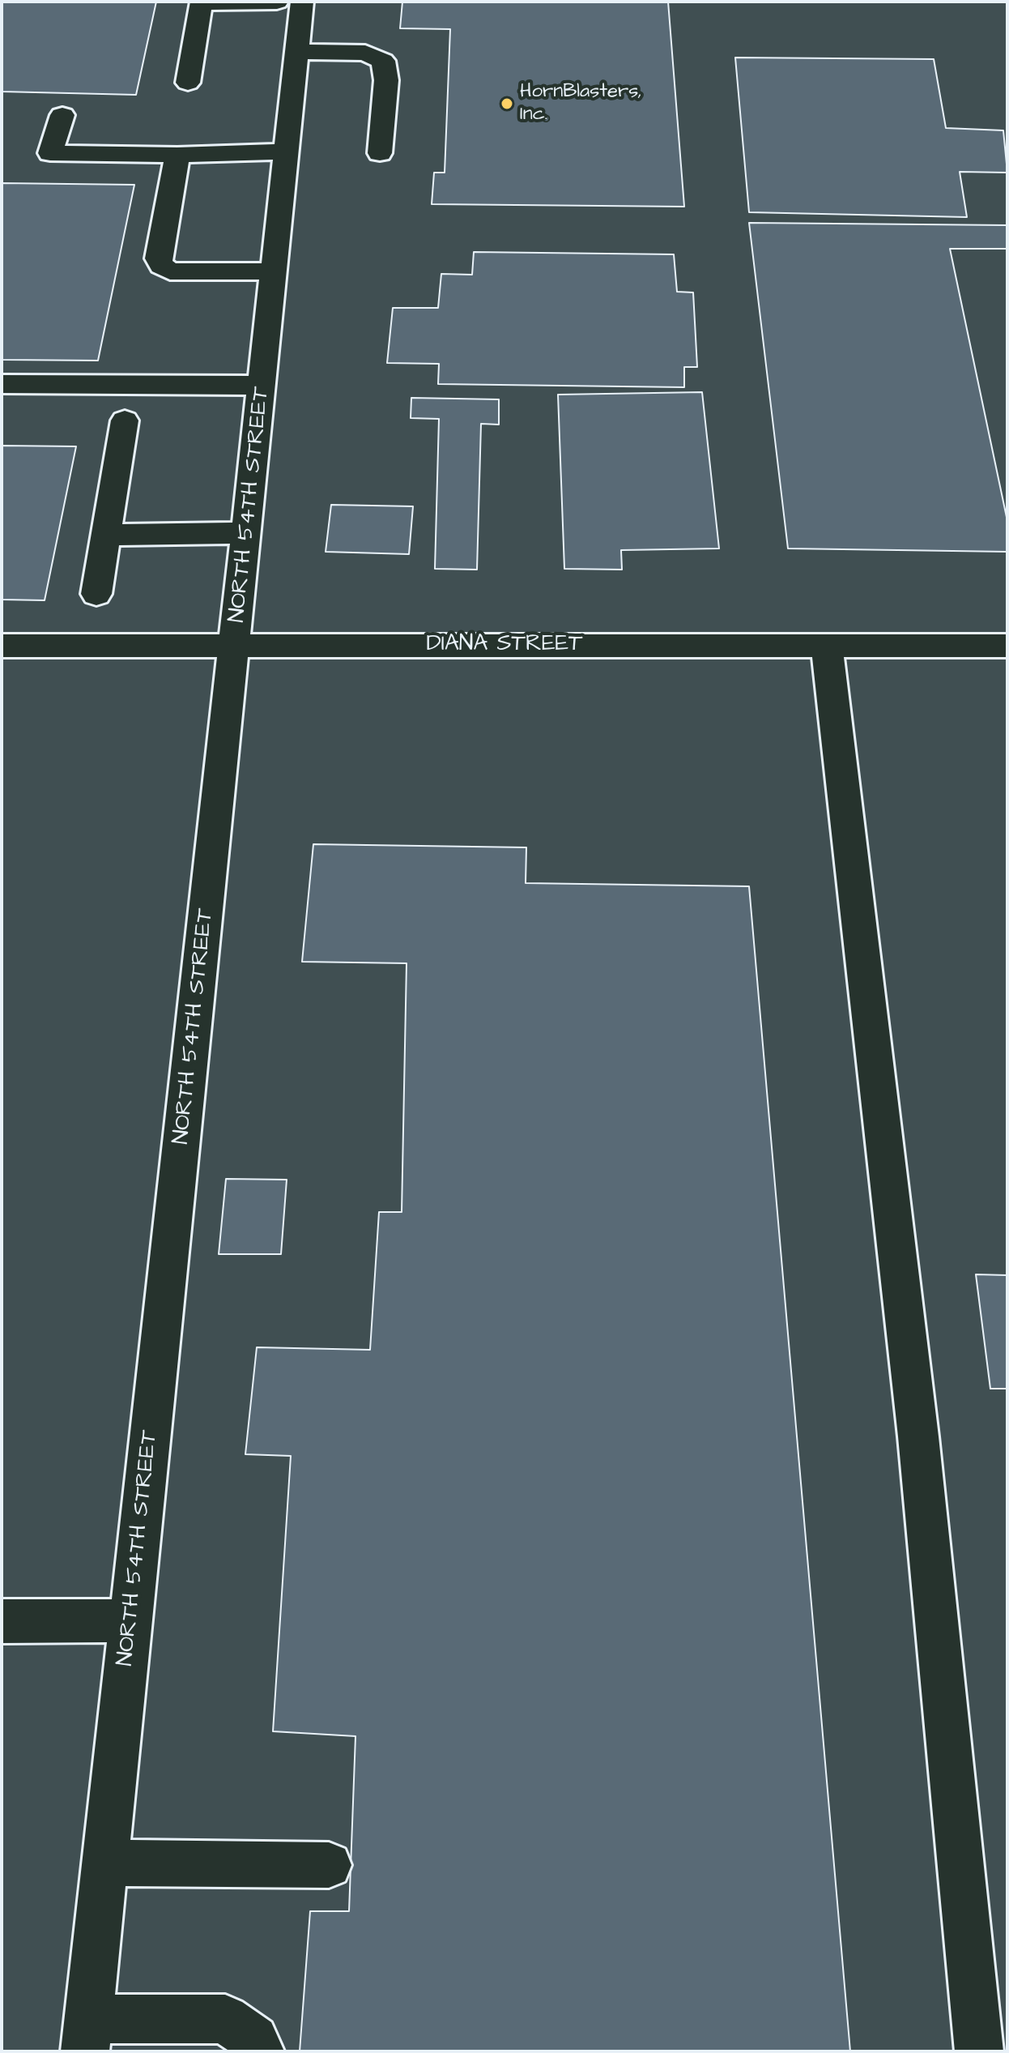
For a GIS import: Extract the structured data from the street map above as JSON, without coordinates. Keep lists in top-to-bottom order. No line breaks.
{"streets":{"street":["NORTH 54TH STREET","DIANA STREET"]},"crossings":[["NORTH 54TH STREET","DIANA STREET"]],"places":["HornBlasters, Inc."]}
